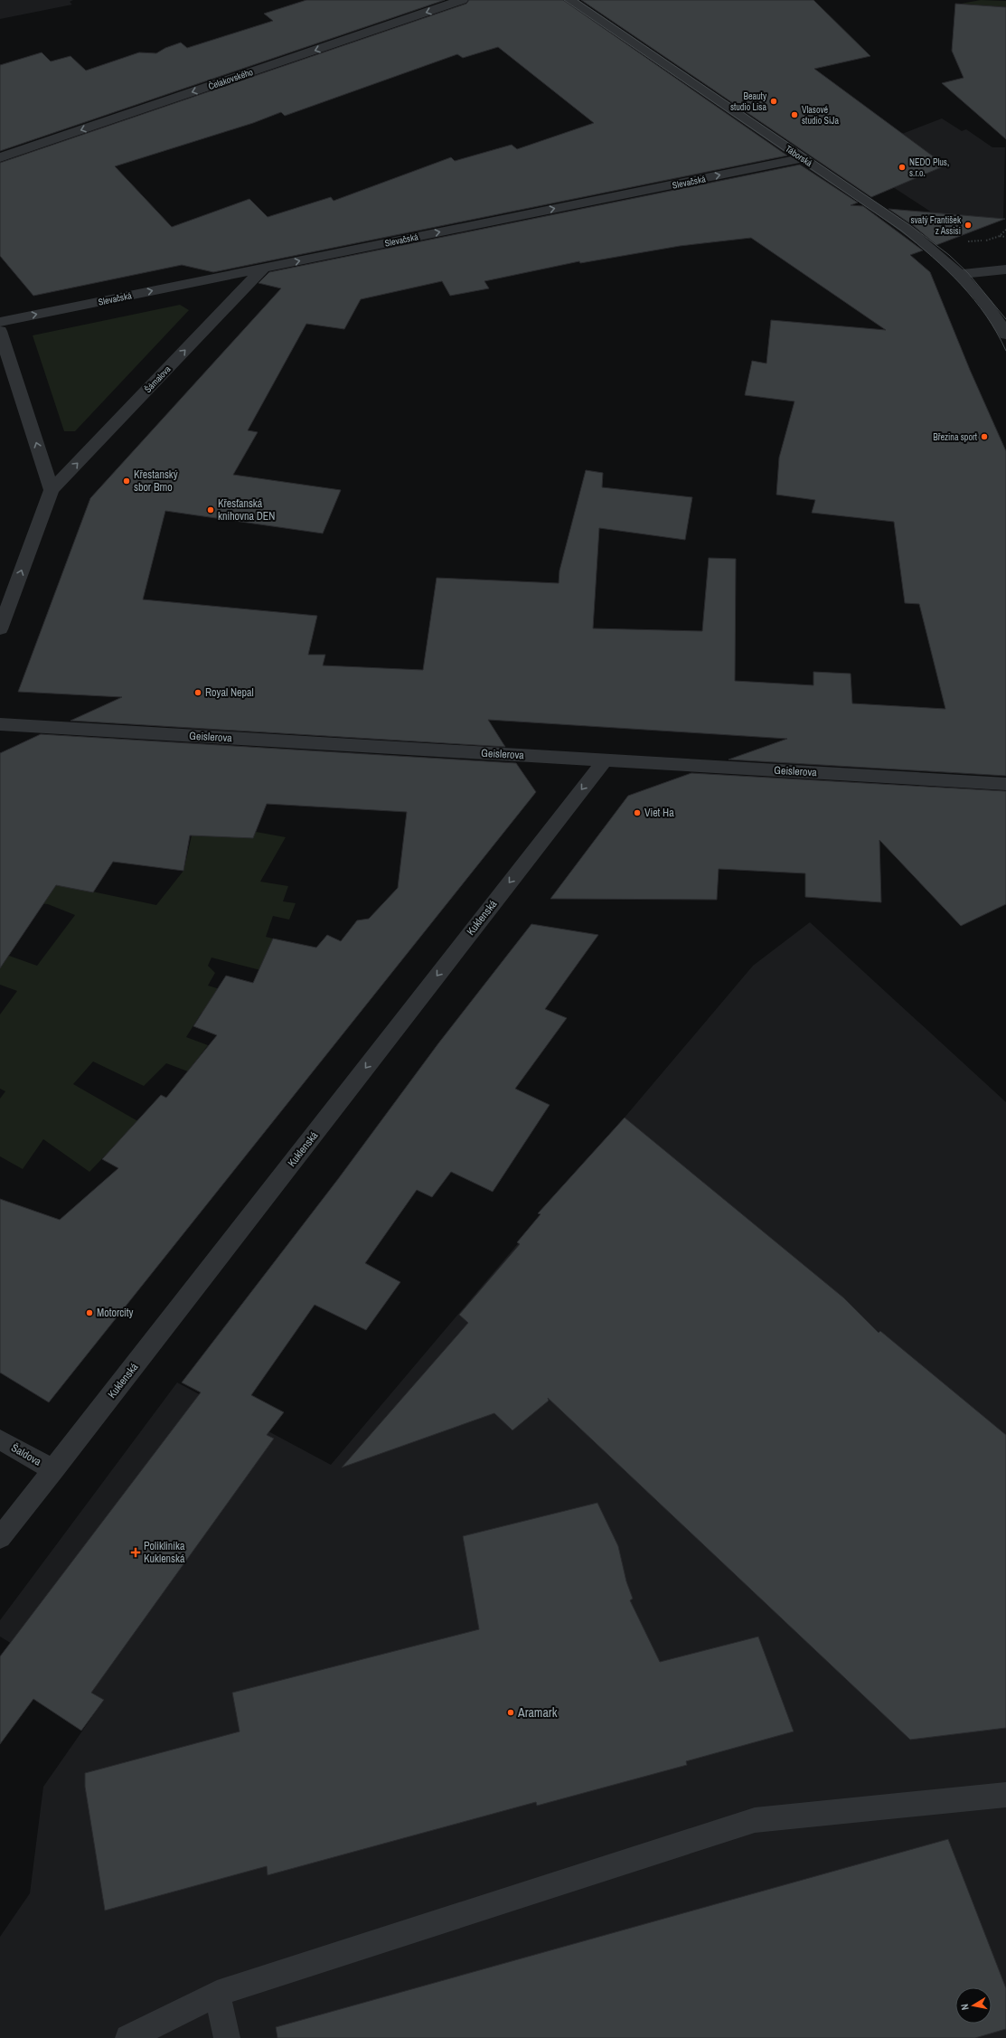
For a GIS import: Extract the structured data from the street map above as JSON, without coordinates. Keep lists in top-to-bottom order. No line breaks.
{"streets":{"street":["Čelakovského","Táborská","Slevačská","Šámalova","Geislerova","Kuklenská","Šaldova"]},"crossings":[["Táborská","Slevačská"],["Slevačská","Šámalova"],["Geislerova","Kuklenská"],["Kuklenská","Šaldova"]],"one_way":["Čelakovského","Slevačská","Šámalova","Kuklenská"],"places":{"other":["Beauty studio Lisa","Vlasové studio SiJa","NEDO Plus, s.r.o.","svatý František z Assisi","Březina sport","Křestanský sbor Brno","Křesťanská knihovna DEN","Royal Nepal","Viet Ha","Motorcity","Aramark"],"health":["Poliklinika Kuklenská"]},"north":"left"}
